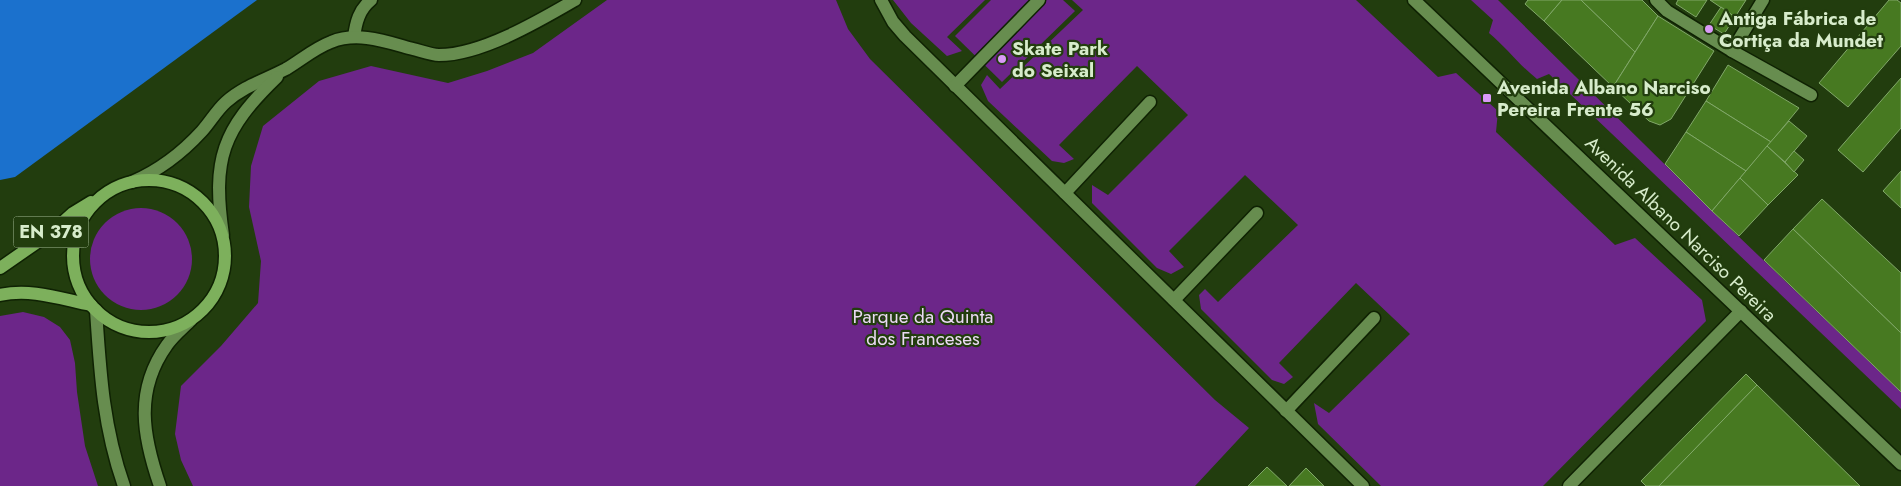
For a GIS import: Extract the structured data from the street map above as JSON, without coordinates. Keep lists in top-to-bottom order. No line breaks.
{"streets":{"main road":["EN 378"],"street":["Avenida Albano Narciso Pereira"]},"parks":["Parque da Quinta dos Franceses"],"places":{"other":["Antiga Fábrica de Cortiça da Mundet","Skate Park do Seixal"],"transit":["Avenida Albano Narciso Pereira Frente 56"]}}
